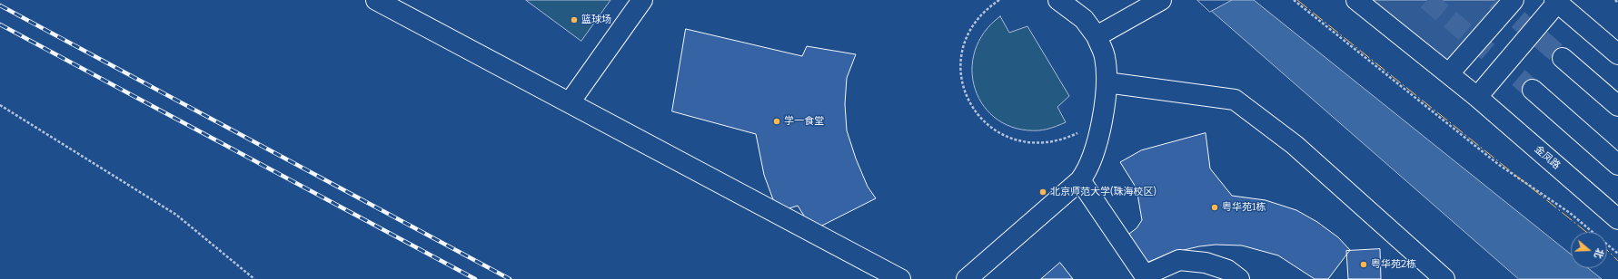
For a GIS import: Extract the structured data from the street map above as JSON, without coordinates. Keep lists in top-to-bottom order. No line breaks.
{"streets":{"main road":["金凤路"]},"places":["篮球场","学一食堂","北京师范大学(珠海校区)","粤华苑1栋","粤华苑2栋"],"north":"right"}
